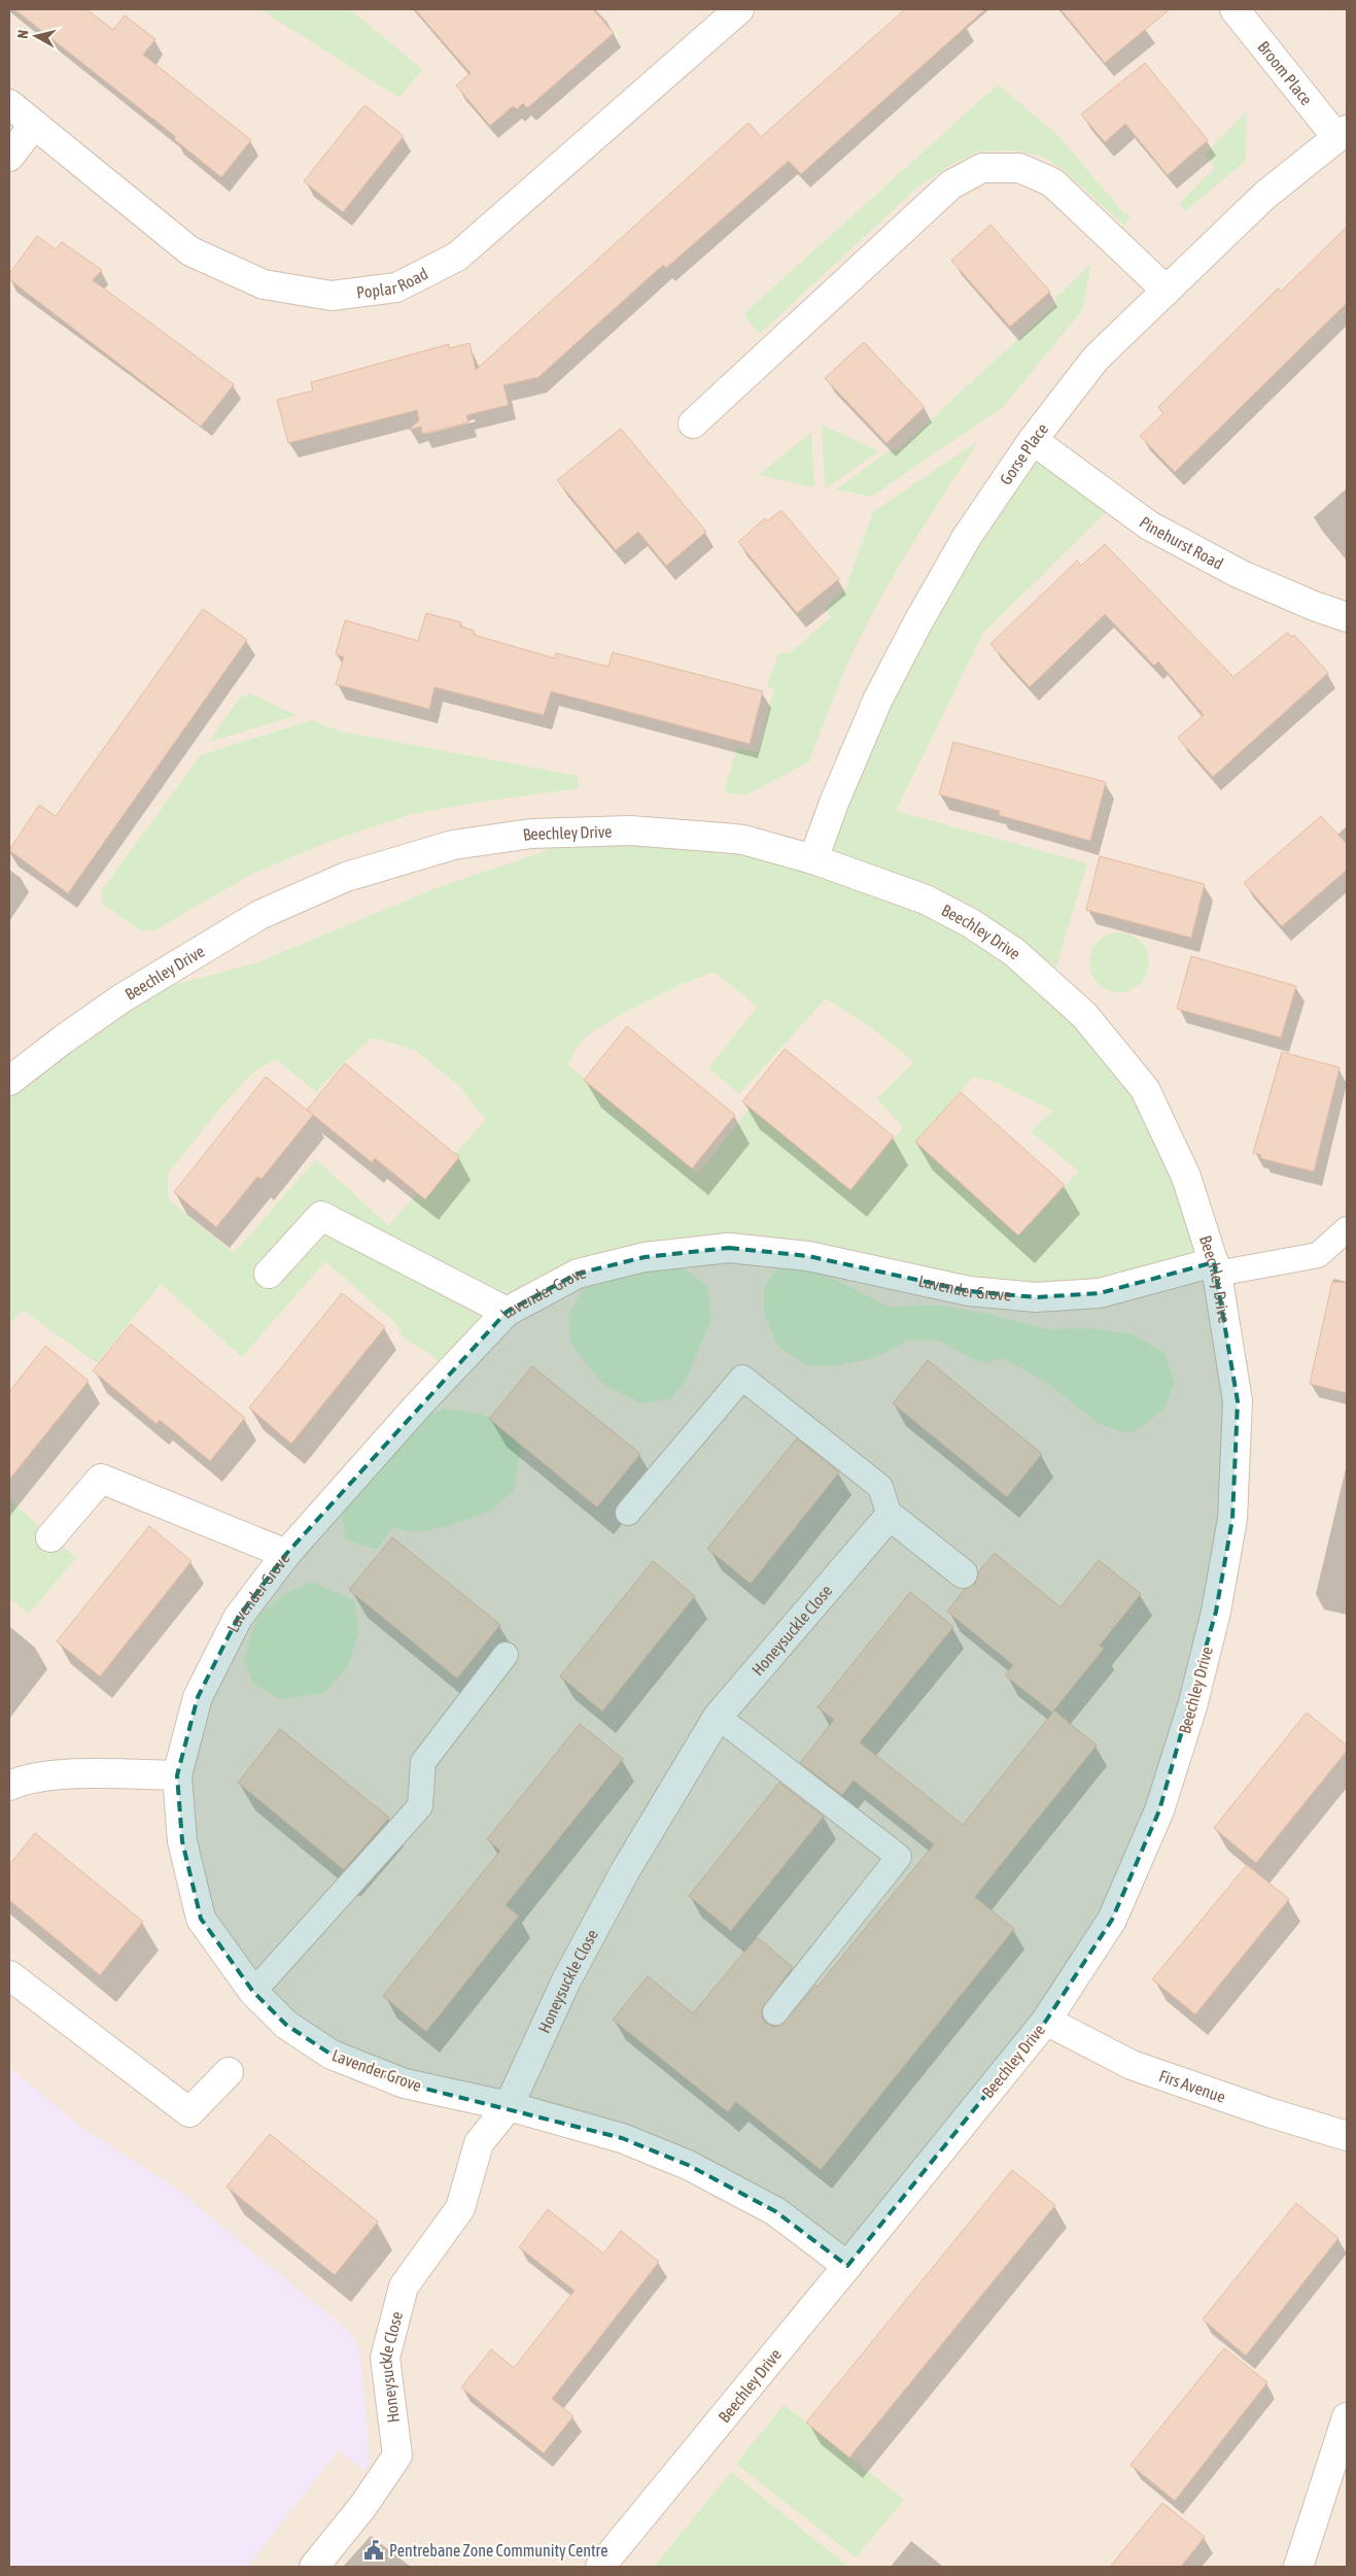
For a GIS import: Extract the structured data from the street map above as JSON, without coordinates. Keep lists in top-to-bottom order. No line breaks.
{"streets":{"street":["Broom Place","Poplar Road","Gorse Place","Pinehurst Road","Beechley Drive","Lavender Grove","Honeysuckle Close","Firs Avenue"]},"crossings":[["Broom Place","Gorse Place"],["Gorse Place","Pinehurst Road"],["Gorse Place","Beechley Drive"],["Beechley Drive","Lavender Grove"],["Beechley Drive","Firs Avenue"],["Lavender Grove","Honeysuckle Close"]],"places":{"public building":["Pentrebane Zone Community Centre"]},"north":"left"}
